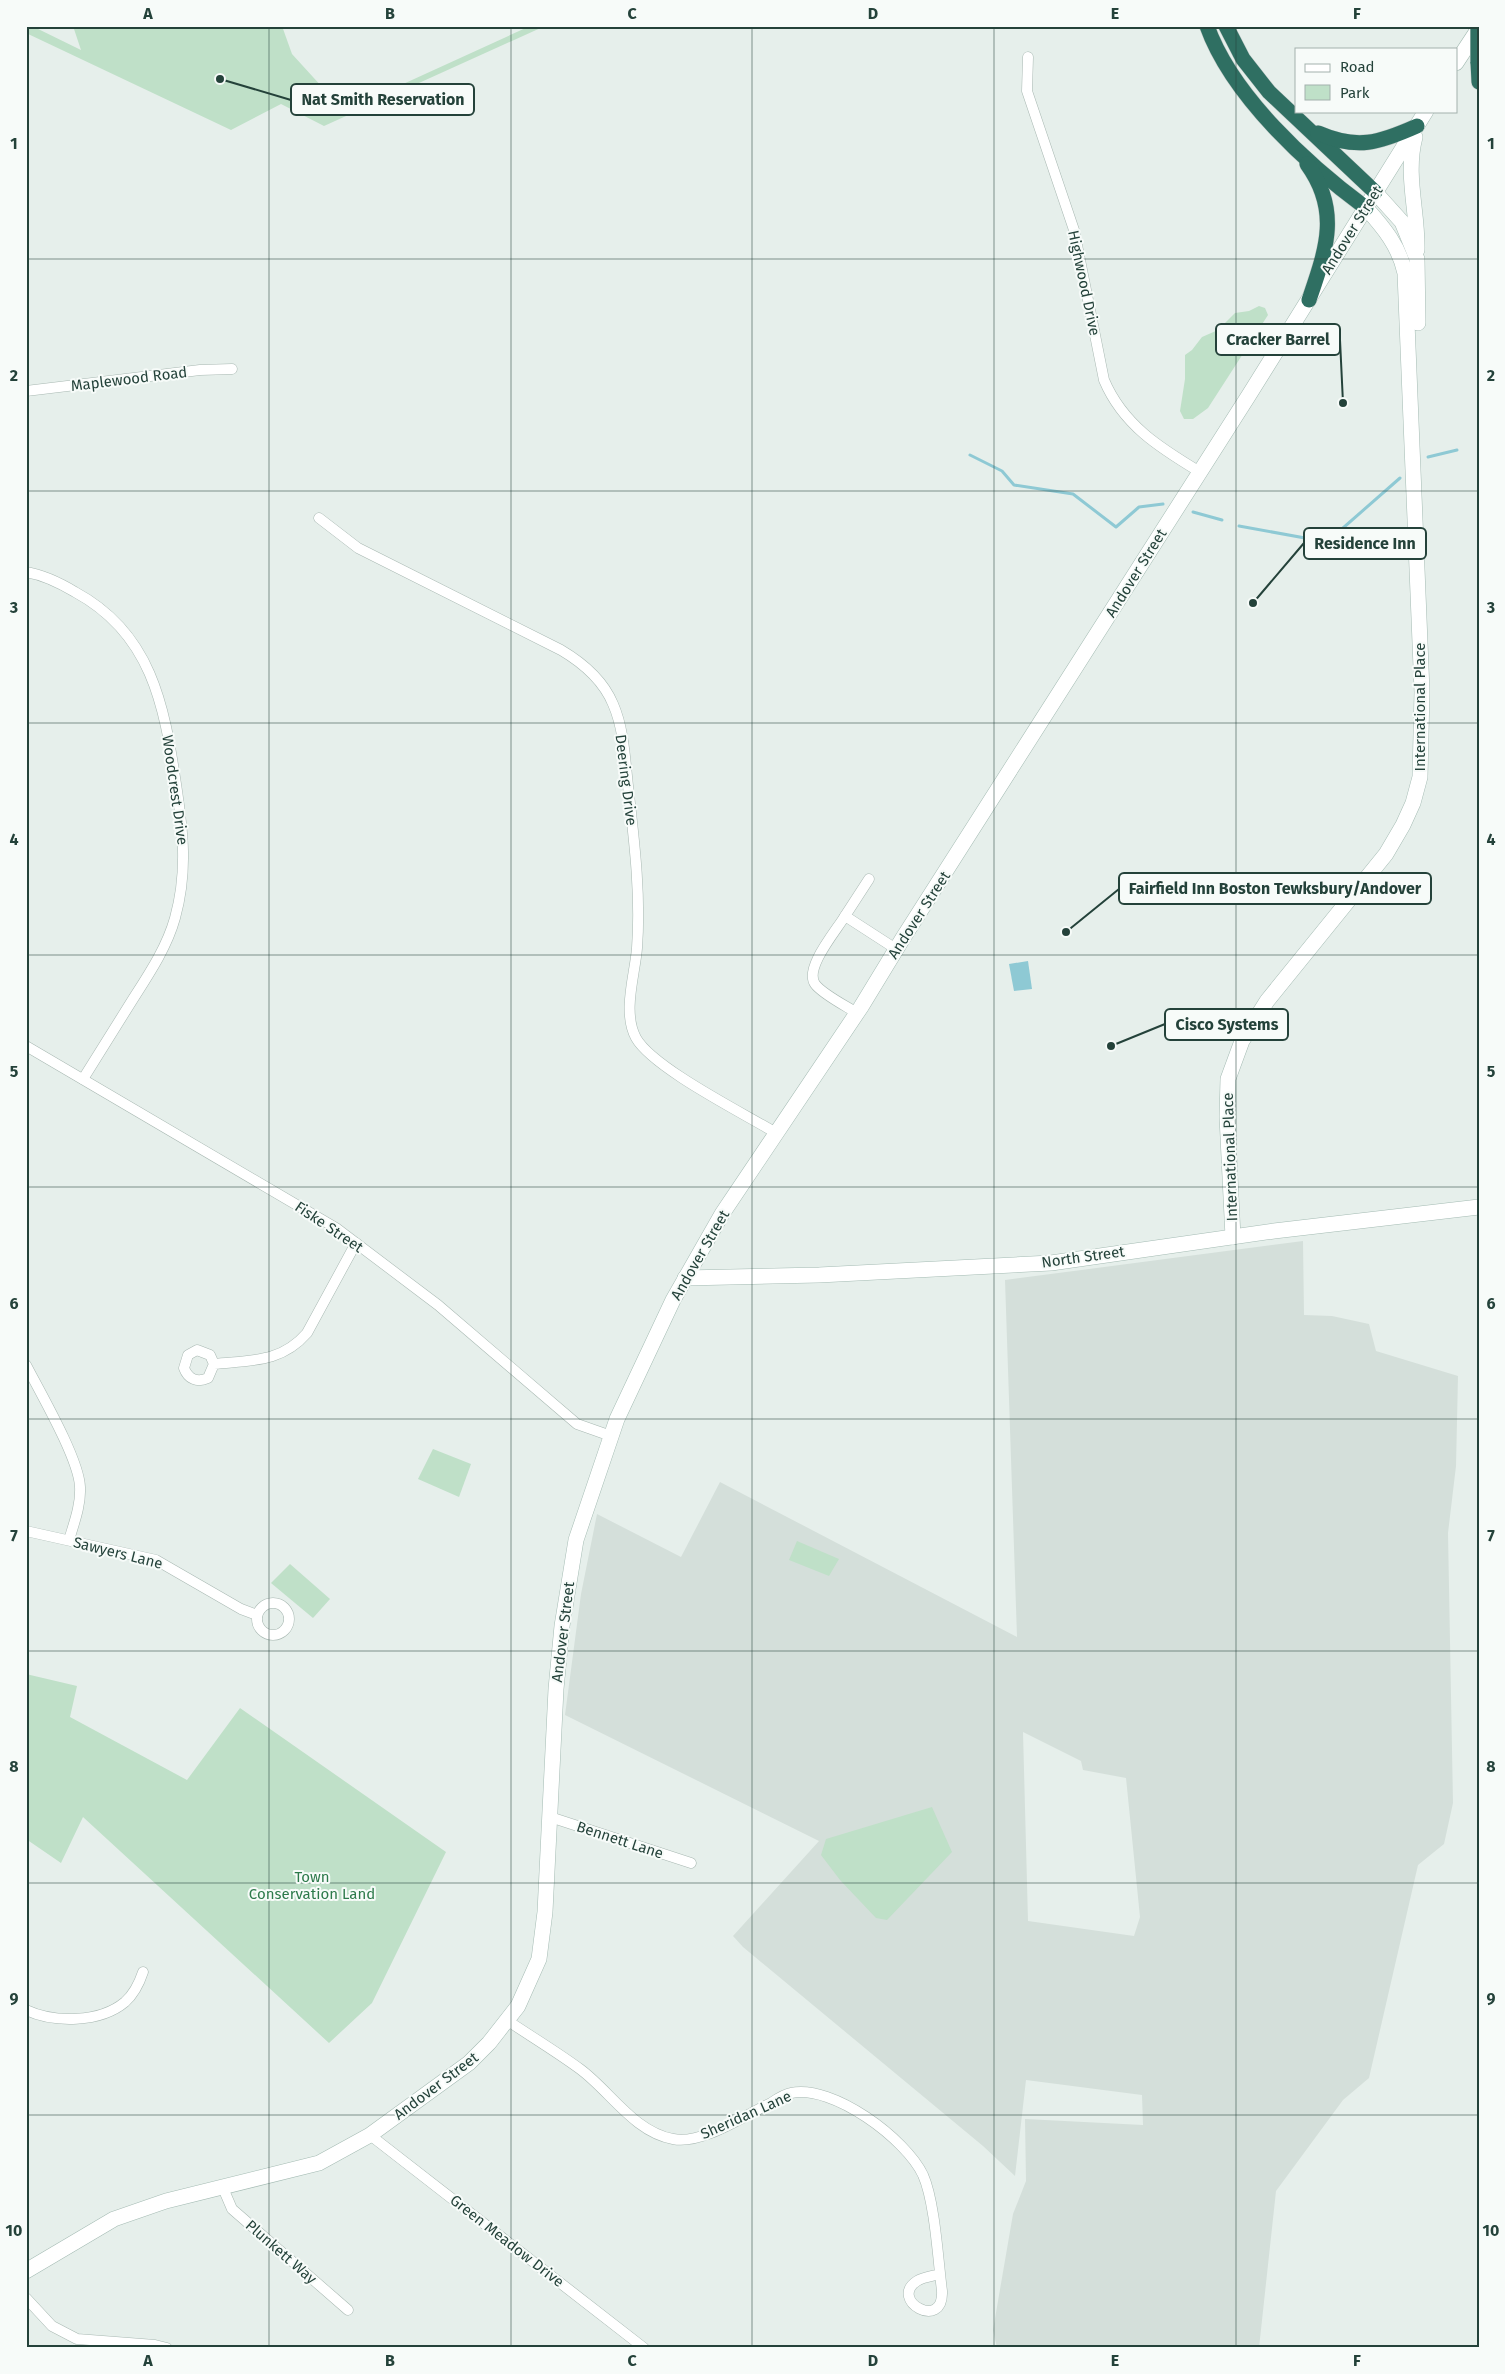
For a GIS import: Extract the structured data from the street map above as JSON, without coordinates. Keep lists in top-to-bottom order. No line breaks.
{"streets":{"main road":["Andover Street","International Place","North Street"],"street":["Highwood Drive","Maplewood Road","Deering Drive","Woodcrest Drive","Fiske Street","Sawyers Lane","Bennett Lane","Sheridan Lane","Green Meadow Drive","Plunkett Way"]},"crossings":[["Andover Street","Highwood Drive"],["Andover Street","International Place"],["Andover Street","Deering Drive"],["Andover Street","Fiske Street"],["Andover Street","North Street"],["Andover Street","Bennett Lane"],["Andover Street","Sheridan Lane"],["Andover Street","Green Meadow Drive"],["Andover Street","Plunkett Way"],["International Place","North Street"],["Woodcrest Drive","Fiske Street"]],"parks":["Town Conservation Land"],"places":["Nat Smith Reservation","Cracker Barrel","Residence Inn","Fairfield Inn Boston Tewksbury/Andover","Cisco Systems"],"legend":["Road","Park"],"grid":{"columns":["A","B","C","D","E","F"],"rows":["1","2","3","4","5","6","7","8","9","10"]}}
